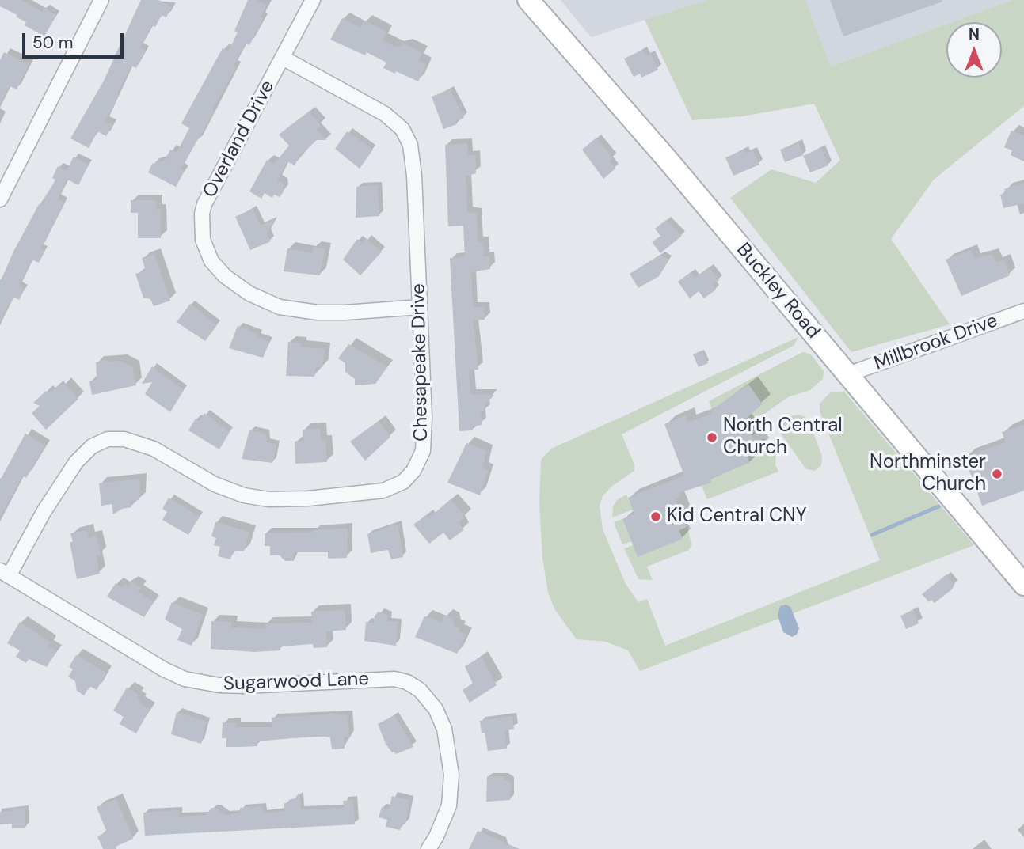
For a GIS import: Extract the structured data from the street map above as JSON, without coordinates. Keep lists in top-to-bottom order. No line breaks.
{"streets":{"street":["Overland Drive","Buckley Road","Millbrook Drive","Chesapeake Drive","Sugarwood Lane"]},"crossings":[["Overland Drive","Chesapeake Drive"],["Buckley Road","Millbrook Drive"],["Chesapeake Drive","Sugarwood Lane"]],"places":["North Central Church","Northminster Church","Kid Central CNY"],"scale_bar":"50 m","north":"top"}
